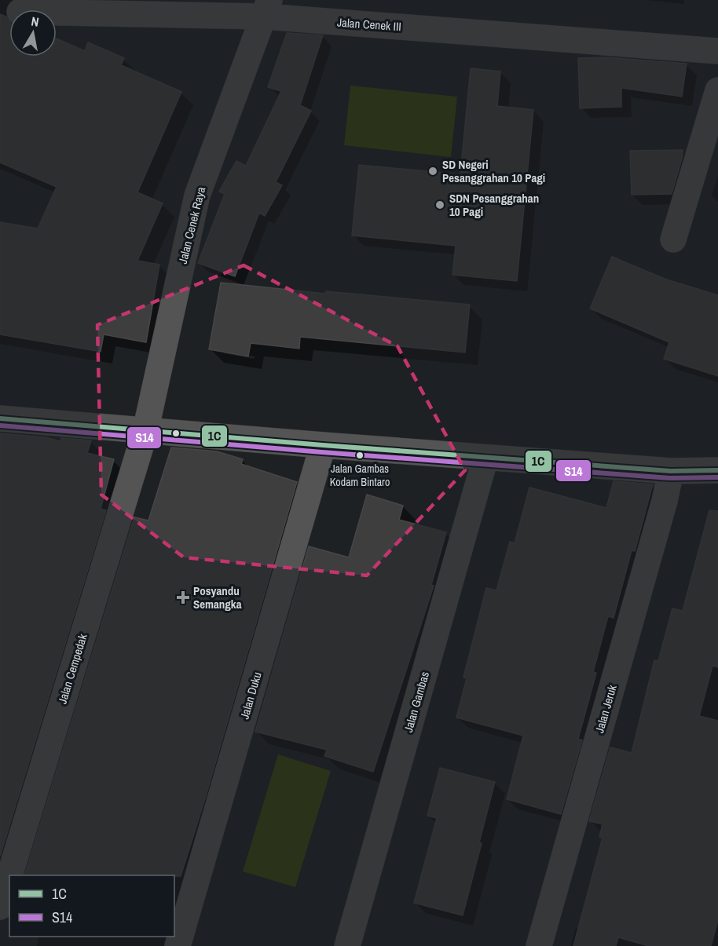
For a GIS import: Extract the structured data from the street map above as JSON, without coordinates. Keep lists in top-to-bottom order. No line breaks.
{"streets":{"street":["Jalan Cenek III","Jalan Cenek Raya","Jalan Cempedak","Jalan Duku","Jalan Gambas","Jalan Jeruk"]},"crossings":[["Jalan Cenek III","Jalan Cenek Raya"],["Jalan Cenek Raya","Jalan Cempedak"]],"places":{"other":["SD Negeri Pesanggrahan 10 Pagi","SDN Pesanggrahan 10 Pagi","Jalan Gambas Kodam Bintaro"],"health":["Posyandu Semangka"]},"lines":["transit line 1C","transit line S14"],"legend":["1C","S14"],"north":"top"}
